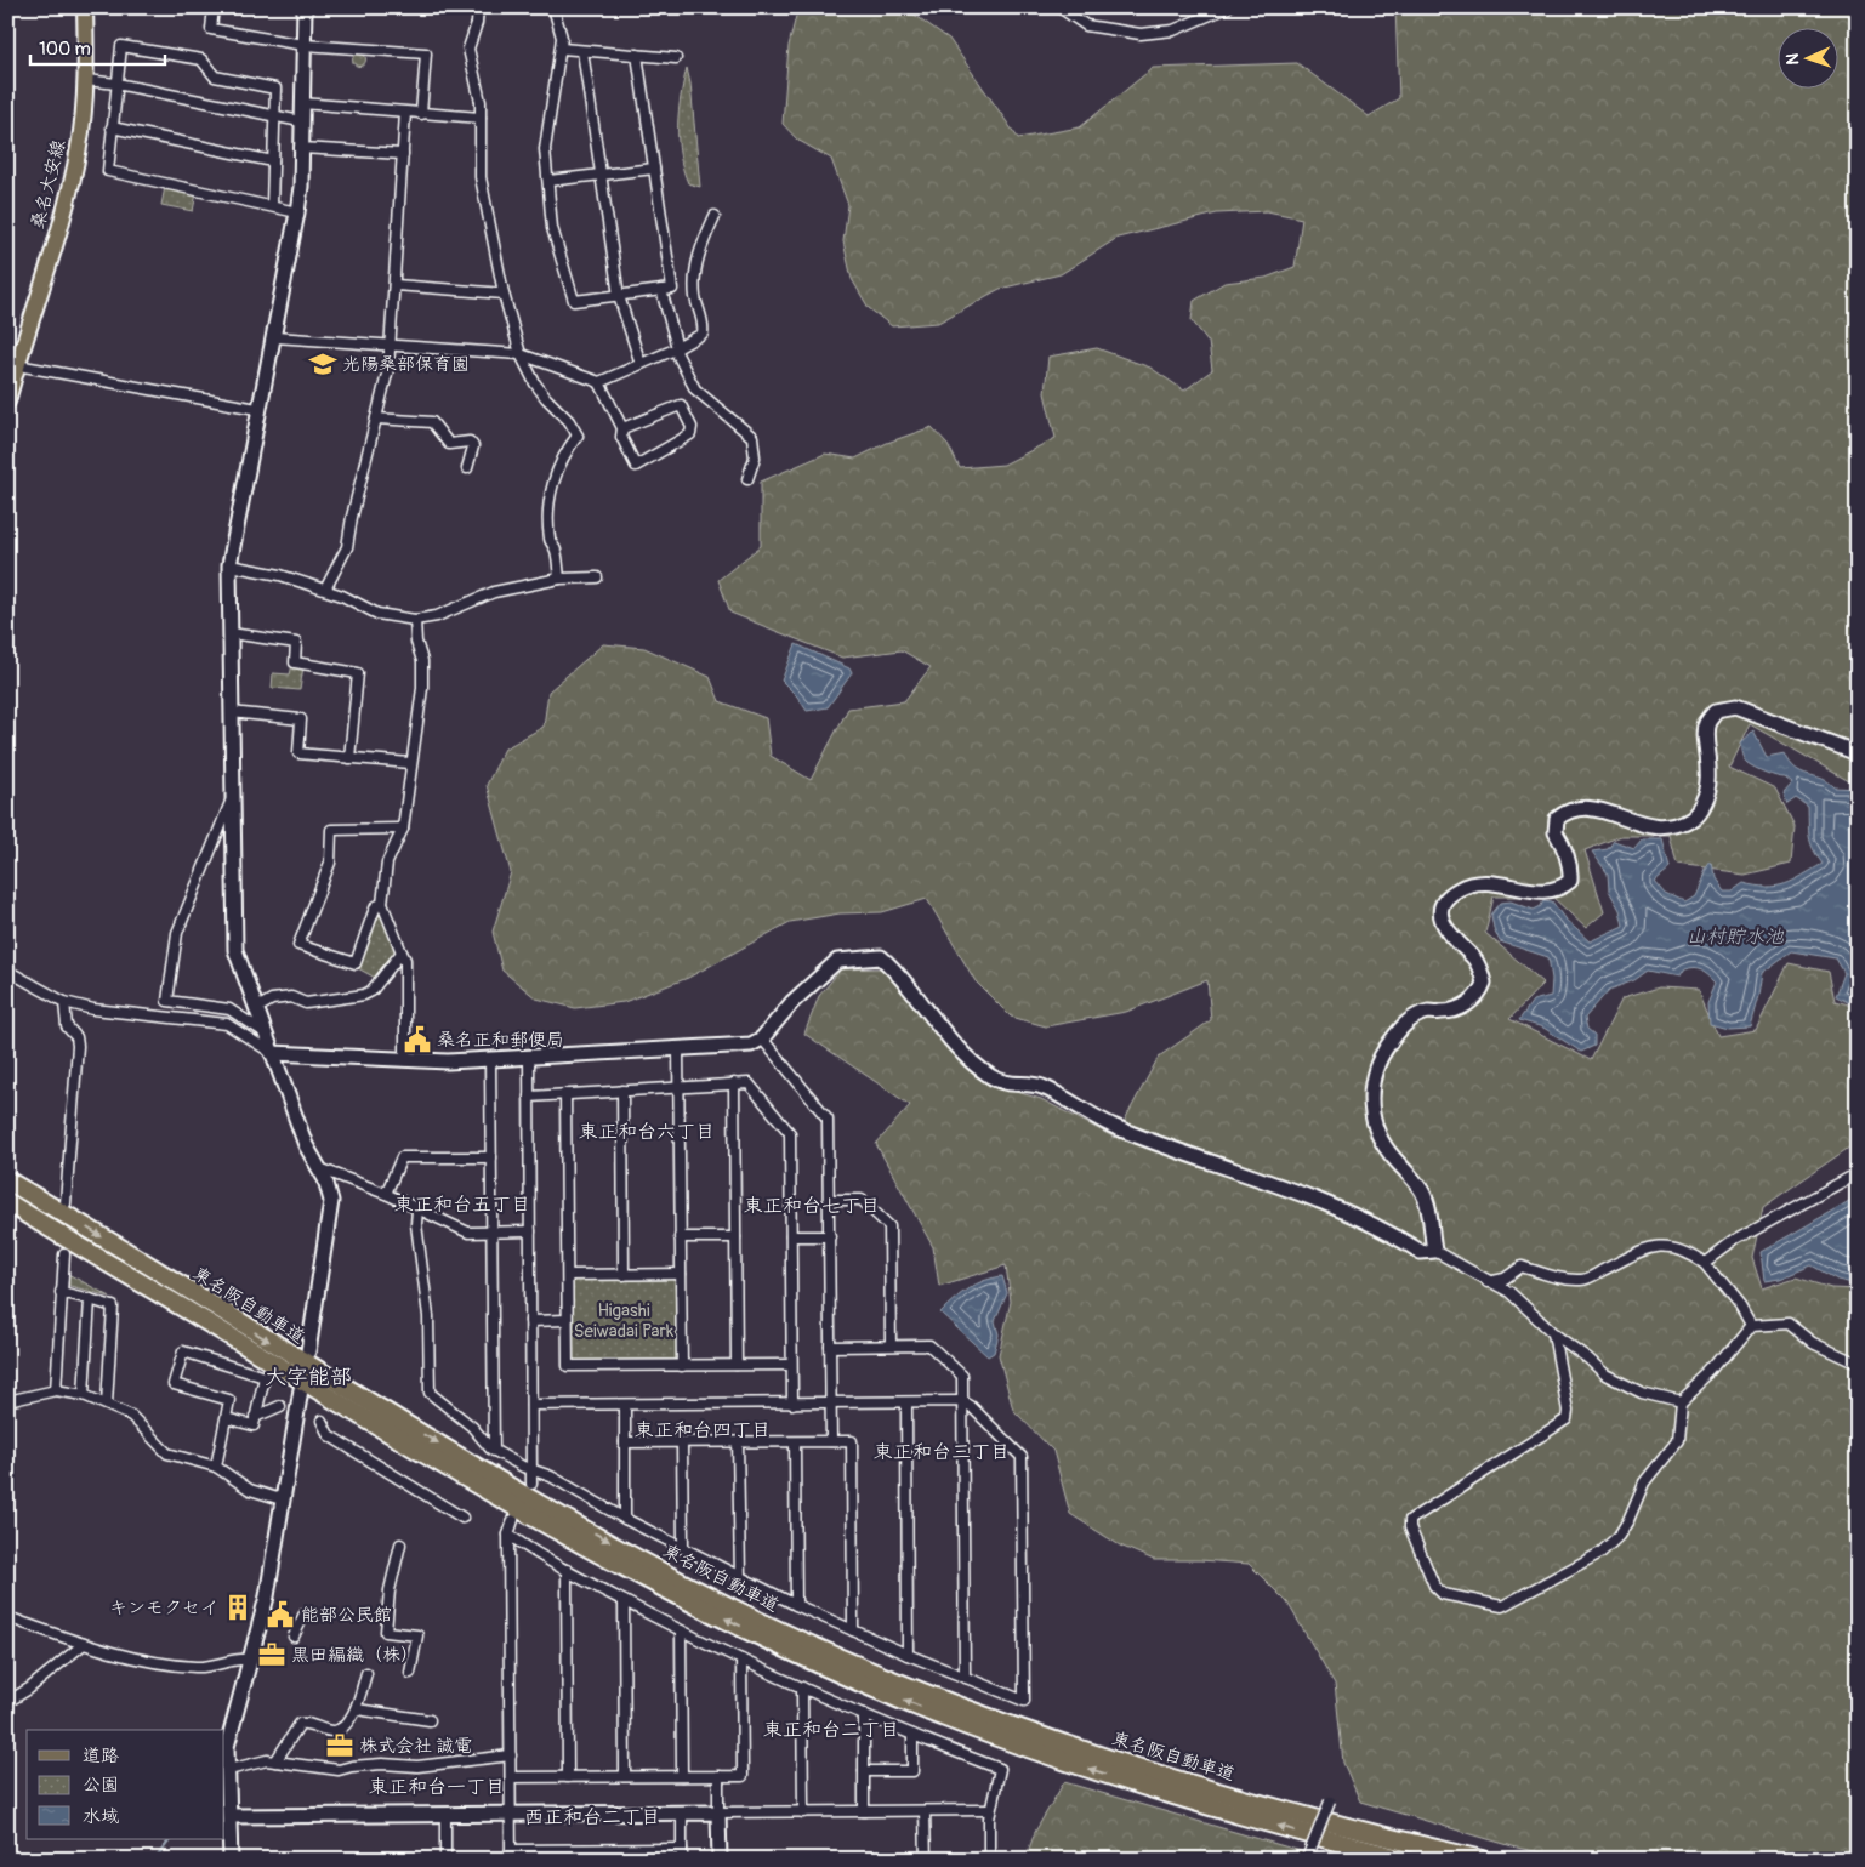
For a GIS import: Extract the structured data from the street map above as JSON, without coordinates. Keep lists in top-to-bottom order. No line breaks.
{"streets":{"highway":["東名阪自動車道"],"main road":["桑名大安線"]},"districts":["東正和台六丁目","東正和台五丁目","東正和台七丁目","大字能部","東正和台四丁目","東正和台三丁目","東正和台二丁目","東正和台一丁目","西正和台二丁目"],"water":["山村貯水池"],"parks":["Higashi Seiwadai Park"],"places":{"school or university":["光陽桑部保育園"],"public building":["桑名正和郵便局","能部公民館"],"building":["キンモクセイ"],"office":["黒田編織（株）","株式会社 誠電"]},"legend":["道路","公園","水域"],"scale_bar":"100 m","north":"left"}
